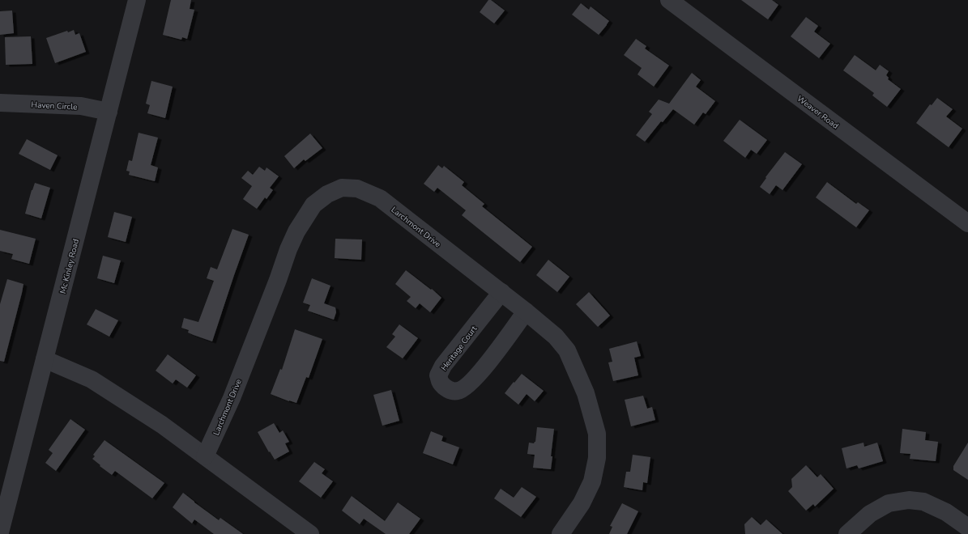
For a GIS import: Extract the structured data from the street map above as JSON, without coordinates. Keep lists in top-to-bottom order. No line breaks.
{"streets":{"street":["Haven Circle","Weaver Road","Larchmont Drive","Mc Kinley Road","Heritage Court"]},"crossings":[["Haven Circle","Mc Kinley Road"],["Larchmont Drive","Heritage Court"]]}
